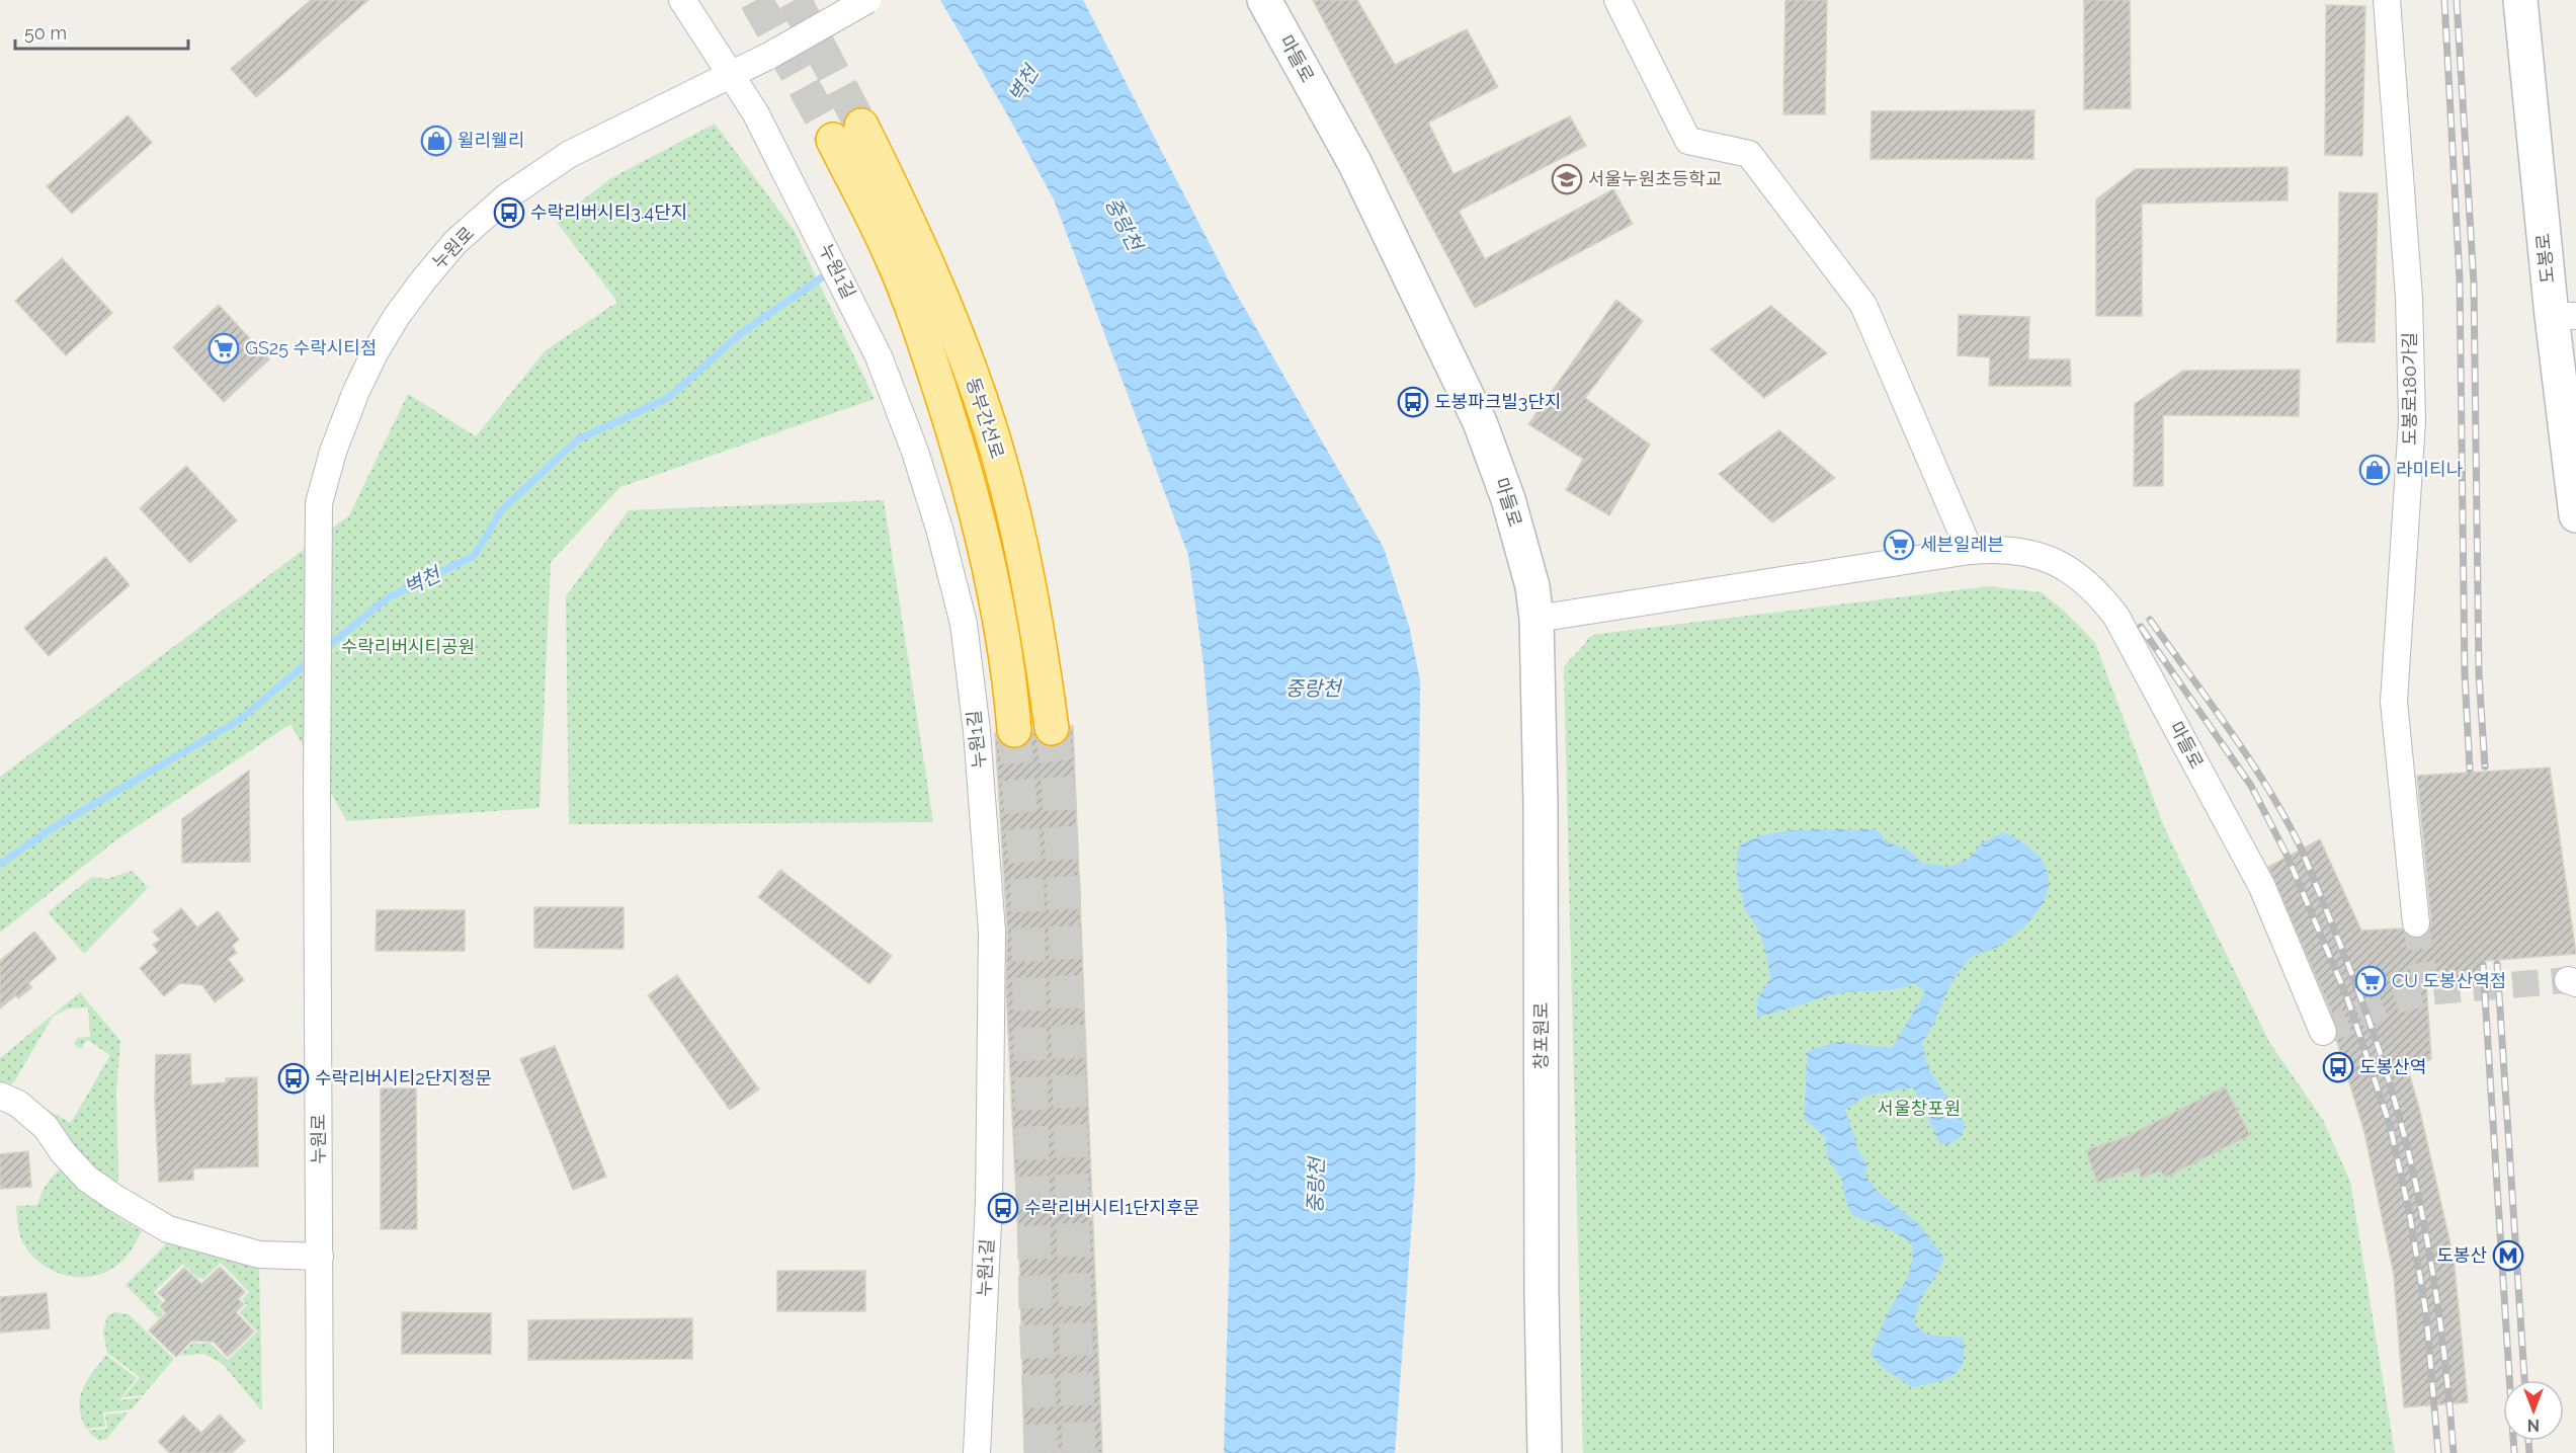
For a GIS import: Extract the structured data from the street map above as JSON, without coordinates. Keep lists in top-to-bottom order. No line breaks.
{"streets":{"highway":["동부간선로"],"street":["마들로","누원로","도봉로","누원1길","도봉로180가길","창포원로"]},"crossings":[["마들로","창포원로"],["누원로","누원1길"]],"water":["벽천","중랑천"],"parks":["수락리버시티공원","서울창포원"],"places":{"shop":["윌리웰리","라미티나"],"school or university":["서울누원초등학교"],"bus stop":["수락리버시티3.4단지","도봉파크빌3단지","도봉산역","수락리버시티2단지정문","수락리버시티1단지후문"],"supermarket":["GS25 수락시티점","세븐일레븐","CU 도봉산역점"],"metro station":["도봉산"]},"scale_bar":"50 m","north":"bottom"}
